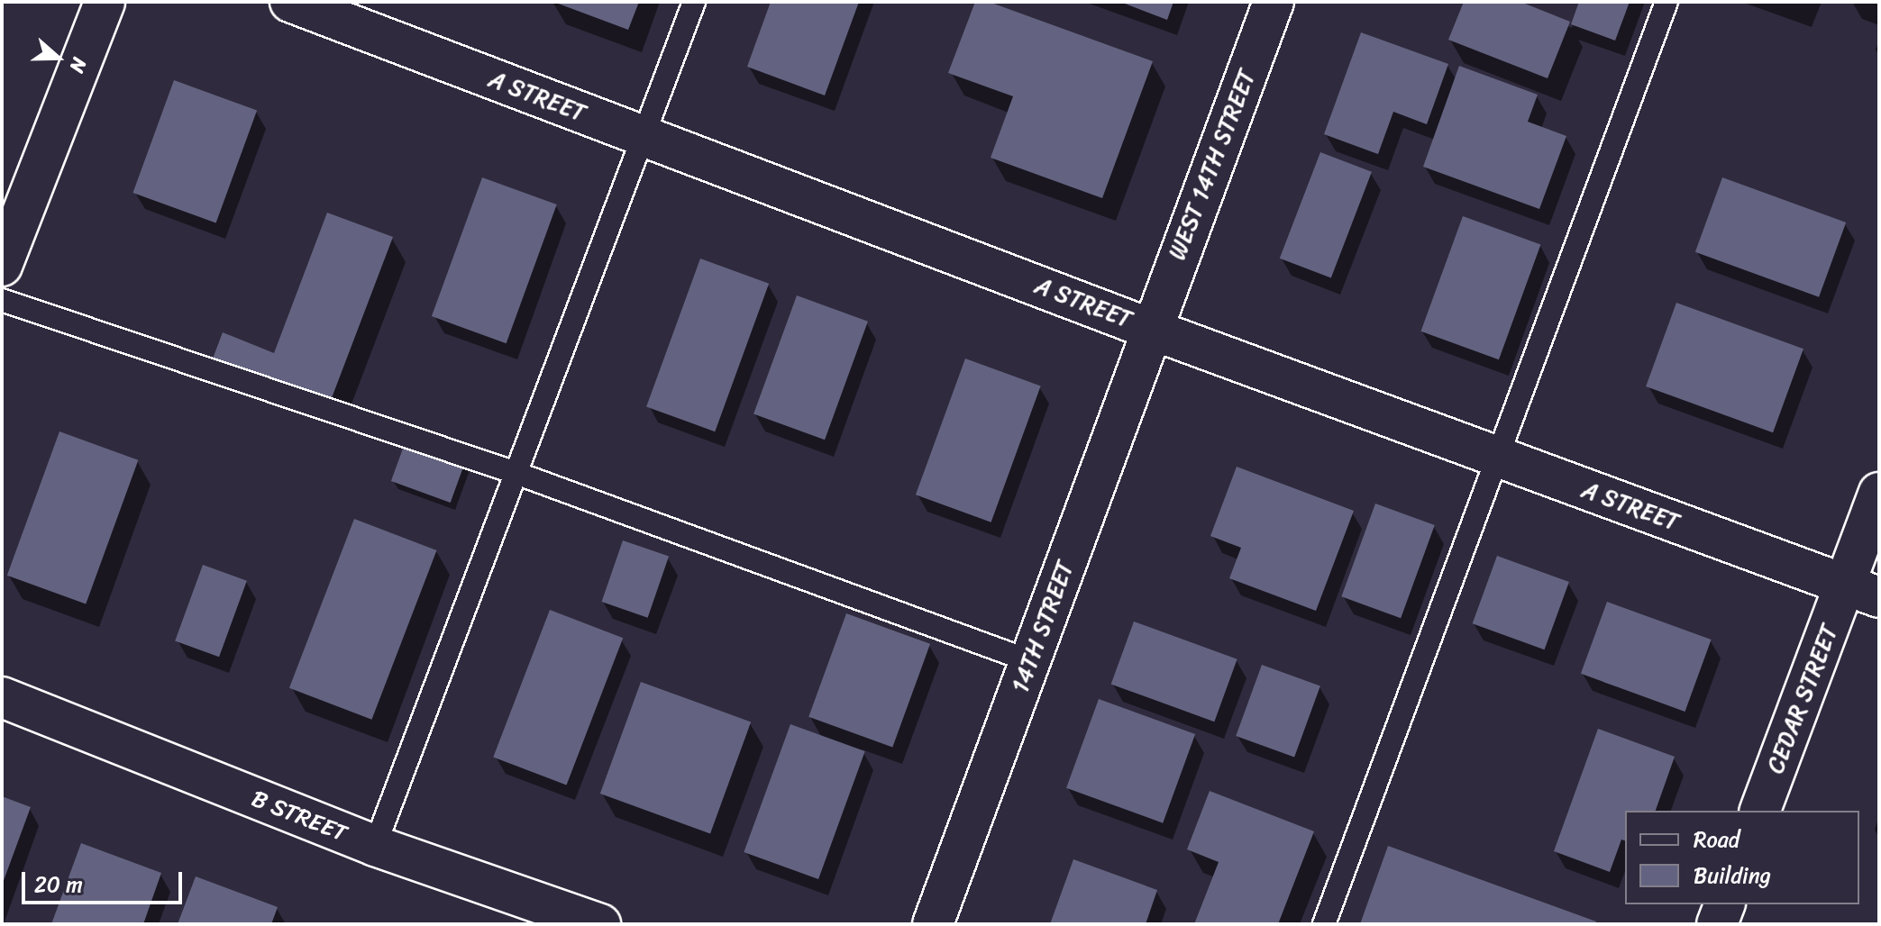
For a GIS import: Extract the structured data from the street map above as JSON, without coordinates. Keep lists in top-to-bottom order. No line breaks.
{"streets":{"street":["A STREET","WEST 14TH STREET","14TH STREET","CEDAR STREET","B STREET"]},"crossings":[["A STREET","WEST 14TH STREET"],["A STREET","14TH STREET"],["A STREET","CEDAR STREET"],["WEST 14TH STREET","14TH STREET"]],"legend":["Road","Building"],"scale_bar":"20 m","north":"right"}
